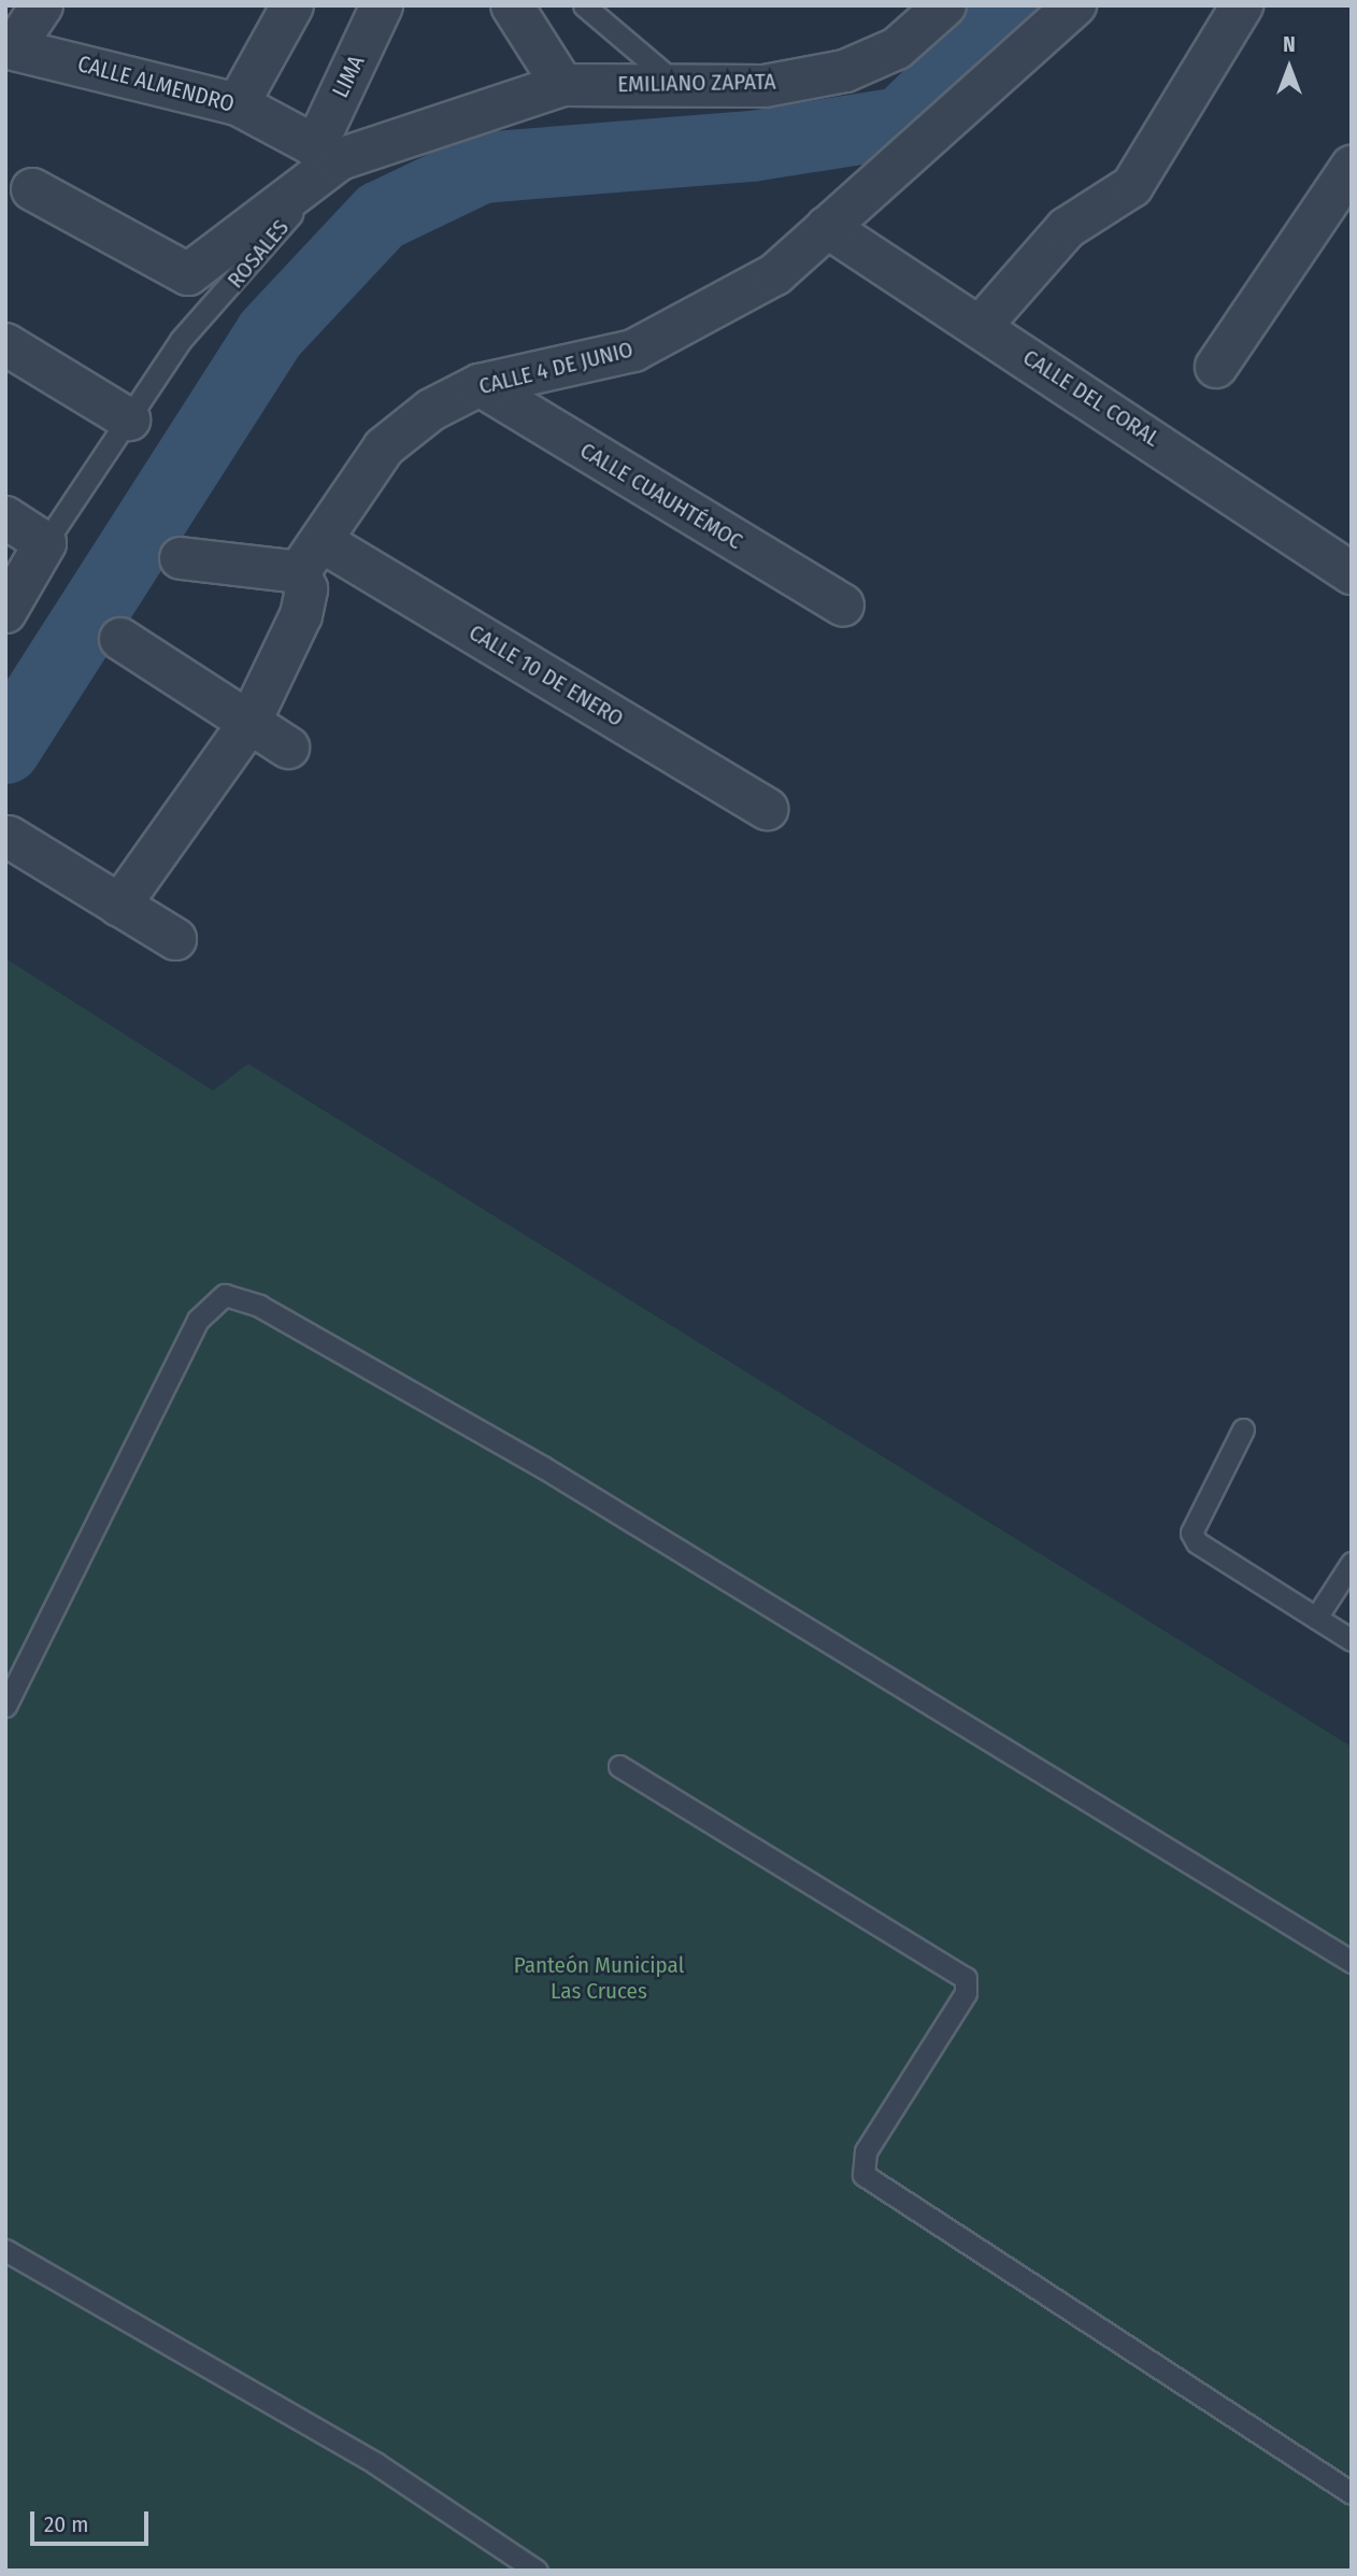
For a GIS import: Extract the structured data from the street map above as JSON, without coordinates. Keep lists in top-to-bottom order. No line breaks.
{"streets":{"street":["LIMA","EMILIANO ZAPATA","CALLE ALMENDRO","CALLE 4 DE JUNIO","CALLE DEL CORAL","CALLE CUAUHTÉMOC","CALLE 10 DE ENERO"],"lane":["ROSALES"]},"crossings":[["LIMA","CALLE ALMENDRO"],["LIMA","ROSALES"],["CALLE ALMENDRO","ROSALES"],["CALLE 4 DE JUNIO","CALLE DEL CORAL"],["CALLE 4 DE JUNIO","CALLE CUAUHTÉMOC"],["CALLE 4 DE JUNIO","CALLE 10 DE ENERO"]],"parks":["Panteón Municipal Las Cruces"],"scale_bar":"20 m","north":"top"}
